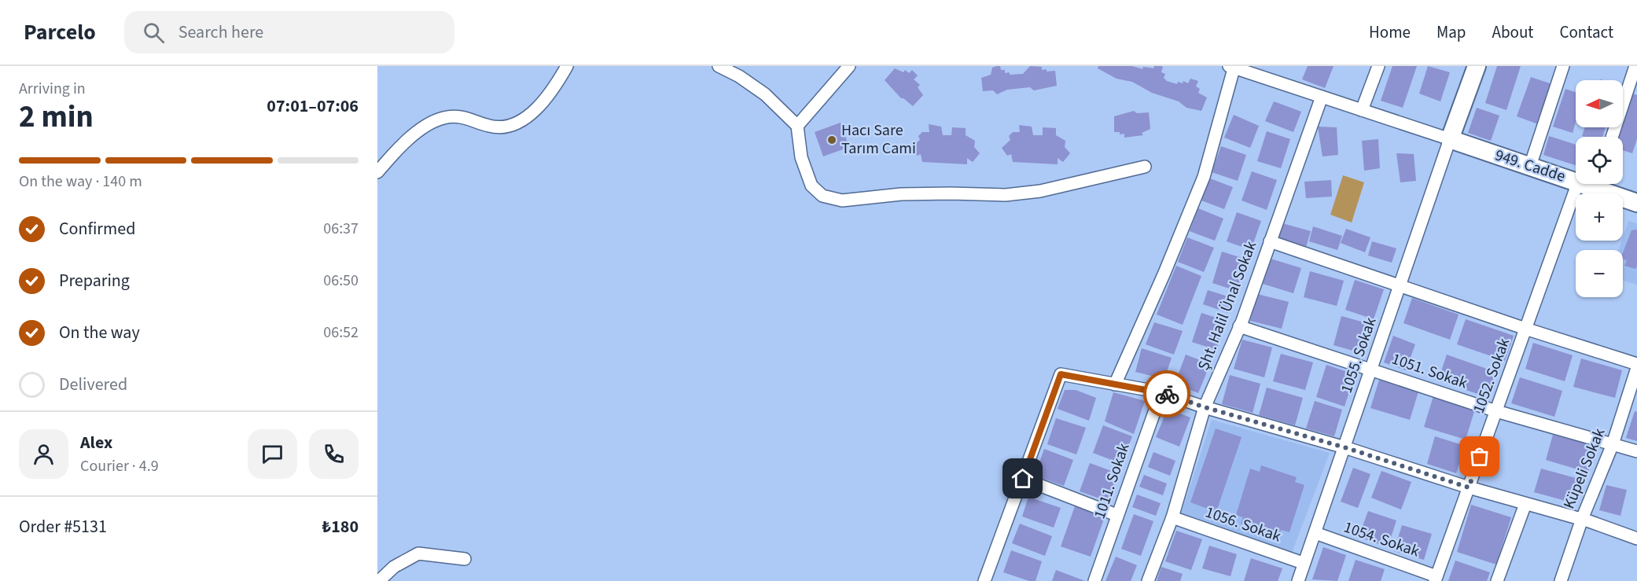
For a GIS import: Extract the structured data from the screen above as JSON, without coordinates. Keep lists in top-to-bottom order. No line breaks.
{"streets":{"street":["949. Cadde","Şht. Halil Ünal Sokak","1055. Sokak","1051. Sokak","1052. Sokak","Küpeli Sokak","1011. Sokak","1056. Sokak","1054. Sokak"]},"crossings":[["949. Cadde","1055. Sokak"],["Şht. Halil Ünal Sokak","1051. Sokak"],["Şht. Halil Ünal Sokak","1056. Sokak"],["1055. Sokak","1051. Sokak"],["1055. Sokak","1056. Sokak"],["1055. Sokak","1054. Sokak"],["1051. Sokak","1052. Sokak"],["1051. Sokak","Küpeli Sokak"],["1052. Sokak","1054. Sokak"]],"places":["Hacı Sare Tarım Cami"],"north":"left","page":{"header":"Parcelo","search":"Search here","nav":["Home","Map","About","Contact"],"heading":["2 min","Arriving in","07:01–07:06"],"panel":["Alex","Courier · 4.9","Order #5131","₺180"],"map_buttons":["+","−"],"bar":"On the way · 140 m","list":[["Confirmed","06:37"],["Preparing","06:50"],["On the way","06:52"],"Delivered"]}}
